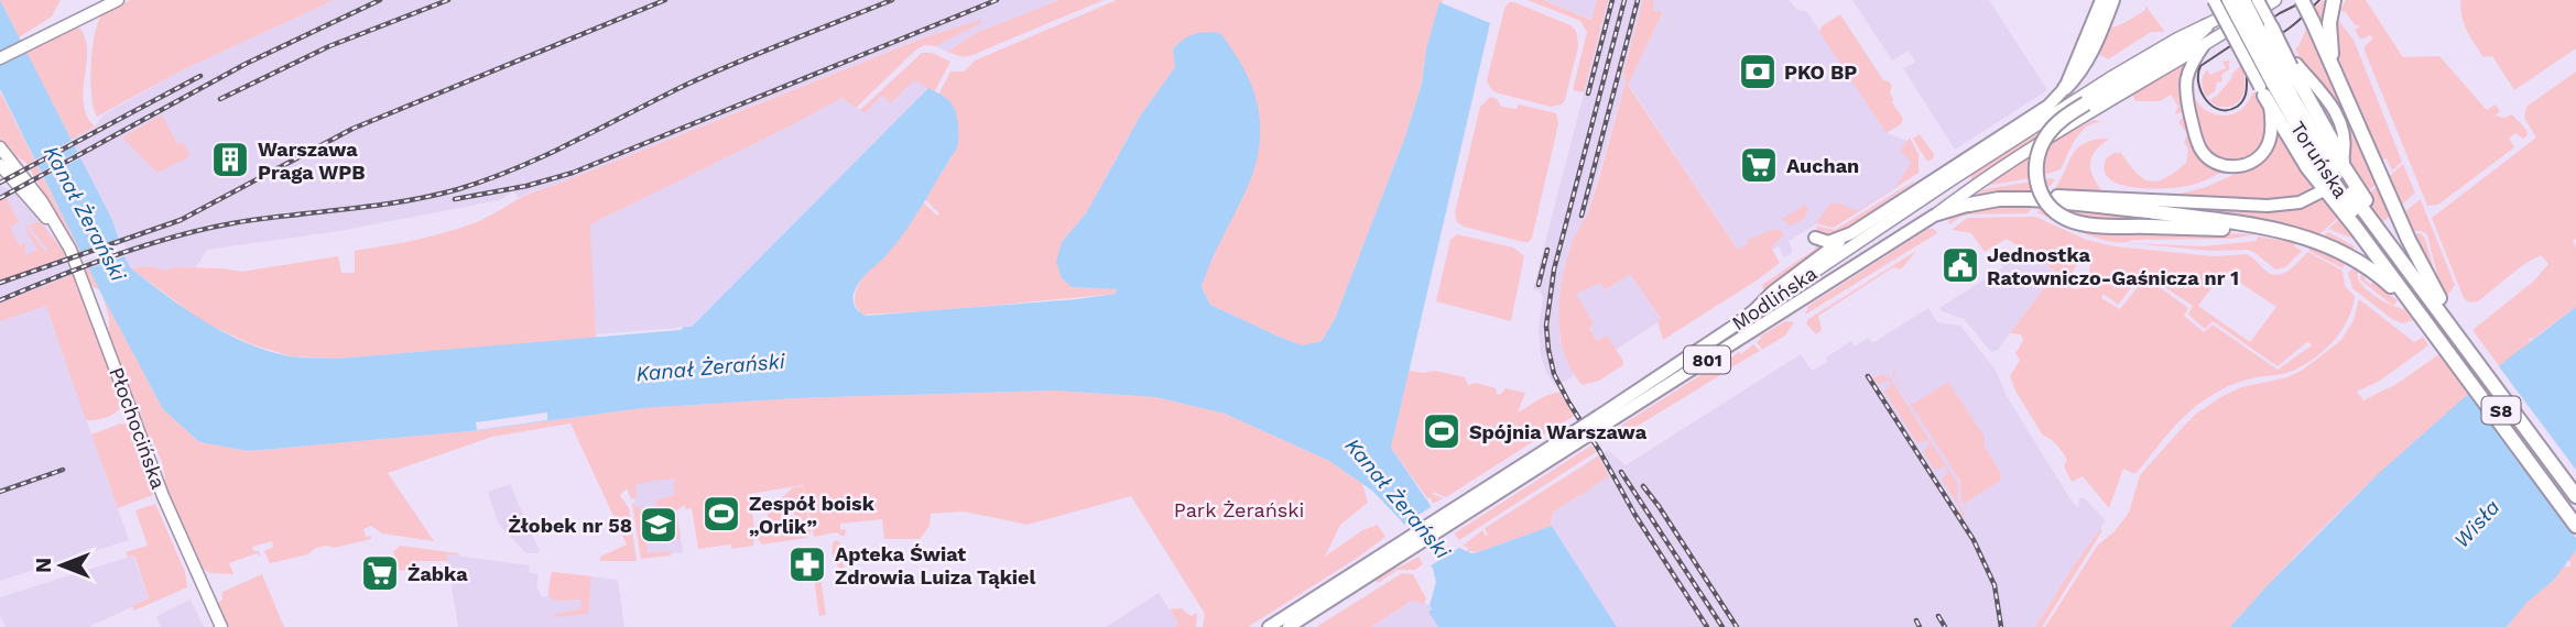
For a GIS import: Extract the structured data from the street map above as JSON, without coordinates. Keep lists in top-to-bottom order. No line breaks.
{"streets":{"highway":["Toruńska","S8"],"main road":["Modlińska","801","Płochocińska"]},"crossings":[["Modlińska","801"]],"water":["Kanał Żerański","Wisła"],"parks":["Park Żerański"],"places":{"bank":["PKO BP"],"building":["Warszawa Praga WPB"],"supermarket":["Auchan","Żabka"],"public building":["Jednostka Ratowniczo-Gaśnicza nr 1"],"sports":["Spójnia Warszawa","Zespół boisk „Orlik”"],"school or university":["Żłobek nr 58"],"pharmacy":["Apteka Świat Zdrowia Luiza Tąkiel"]},"north":"left"}
